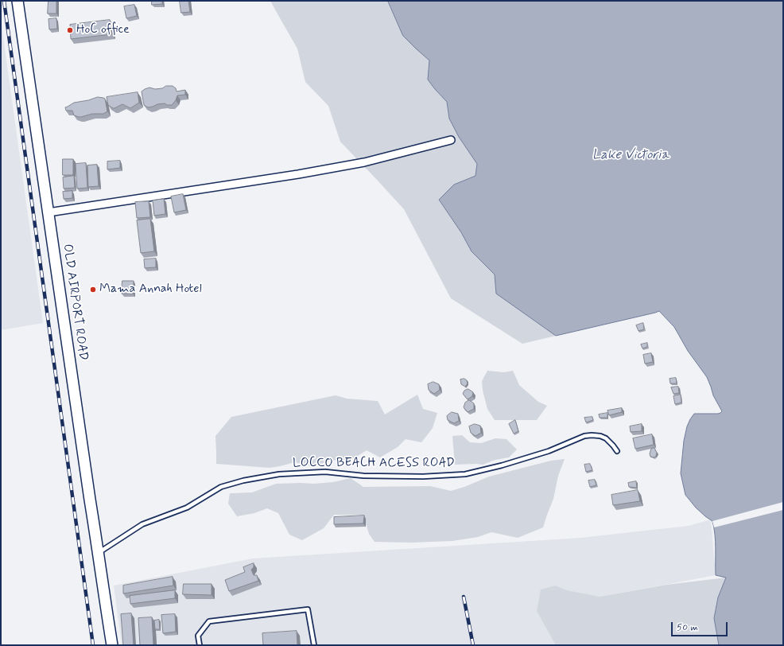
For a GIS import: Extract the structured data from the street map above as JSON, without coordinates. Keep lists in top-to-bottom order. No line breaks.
{"streets":{"main road":["OLD AIRPORT ROAD"],"lane":["LOCCO BEACH ACESS ROAD"]},"crossings":[["OLD AIRPORT ROAD","LOCCO BEACH ACESS ROAD"]],"water":["Lake Victoria"],"places":["HoC office","Mama Annah Hotel"],"scale_bar":"50 m"}
